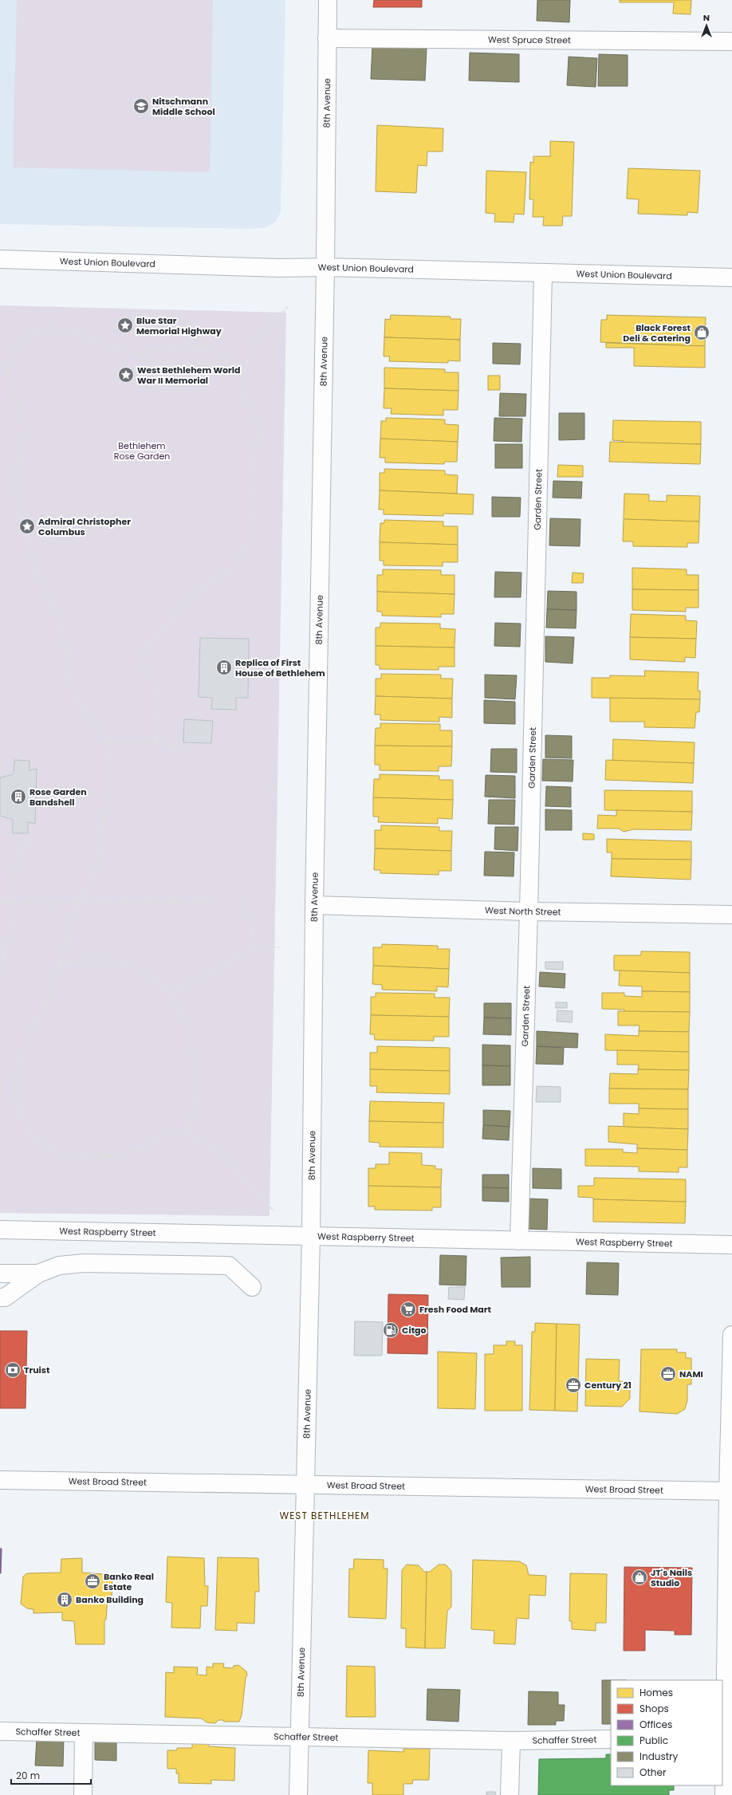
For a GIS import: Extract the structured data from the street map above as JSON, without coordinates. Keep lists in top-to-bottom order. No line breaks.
{"streets":{"main road":["West Spruce Street","8th Avenue","West Union Boulevard","Garden Street","West North Street","West Raspberry Street","West Broad Street","Schaffer Street"]},"crossings":[["West Spruce Street","8th Avenue"],["8th Avenue","West Union Boulevard"],["8th Avenue","West North Street"],["8th Avenue","West Raspberry Street"],["8th Avenue","West Broad Street"],["8th Avenue","Schaffer Street"],["West Union Boulevard","Garden Street"],["Garden Street","West North Street"],["Garden Street","West Raspberry Street"]],"districts":["WEST BETHLEHEM"],"parks":["Bethlehem Rose Garden"],"places":{"school or university":["Nitschmann Middle School"],"place":["Blue Star Memorial Highway","West Bethlehem World War II Memorial","Admiral Christopher Columbus"],"shop":["Black Forest Deli & Catering","JT's Nails Studio"],"building":["Replica of First House of Bethlehem","Rose Garden Bandshell","Banko Building"],"supermarket":["Fresh Food Mart"],"fuel station":["Citgo"],"bank":["Truist"],"office":["NAMI","Century 21","Banko Real Estate"]},"legend":["Homes","Shops","Offices","Public","Industry","Other"],"scale_bar":"20 m","north":"top"}
